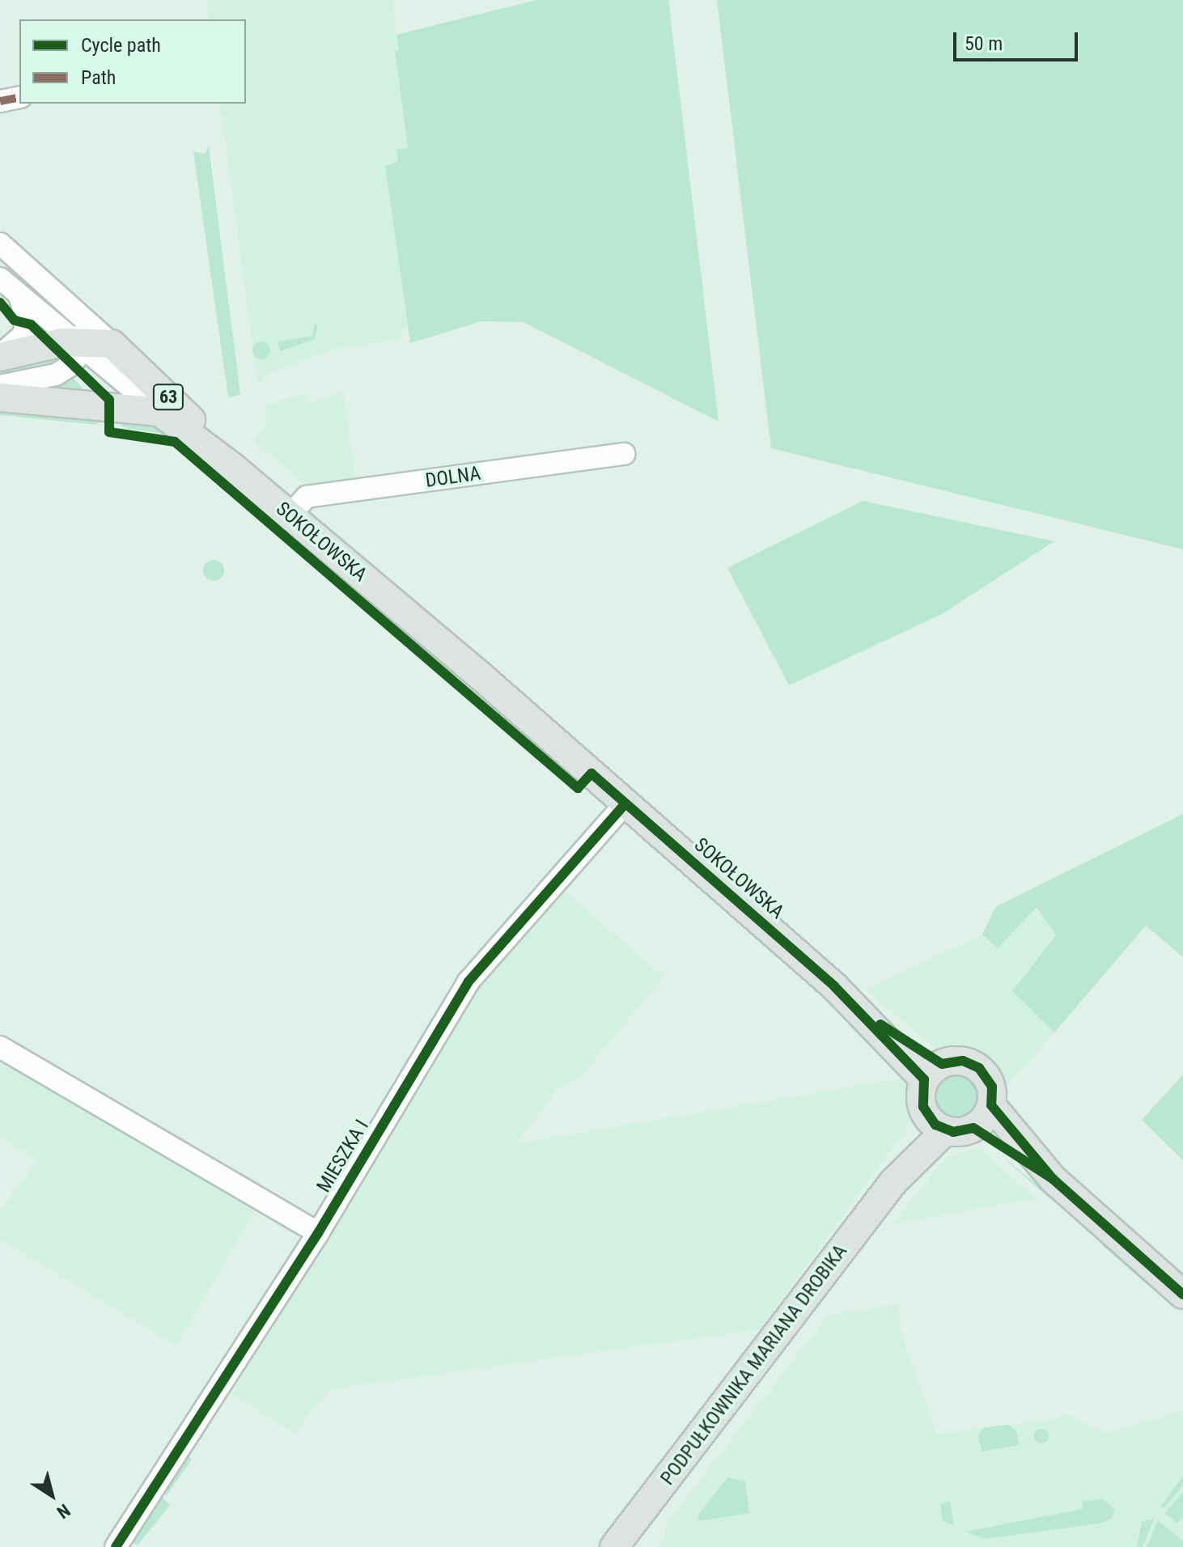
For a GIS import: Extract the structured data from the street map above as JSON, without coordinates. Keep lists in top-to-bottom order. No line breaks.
{"streets":{"main road":["63","SOKOŁOWSKA","PODPUŁKOWNIKA MARIANA DROBIKA"],"street":["DOLNA","MIESZKA I"]},"crossings":[["63","SOKOŁOWSKA"],["DOLNA","SOKOŁOWSKA"],["SOKOŁOWSKA","MIESZKA I"],["SOKOŁOWSKA","PODPUŁKOWNIKA MARIANA DROBIKA"]],"legend":["Cycle path","Path"],"scale_bar":"50 m","north":"bottom right"}
